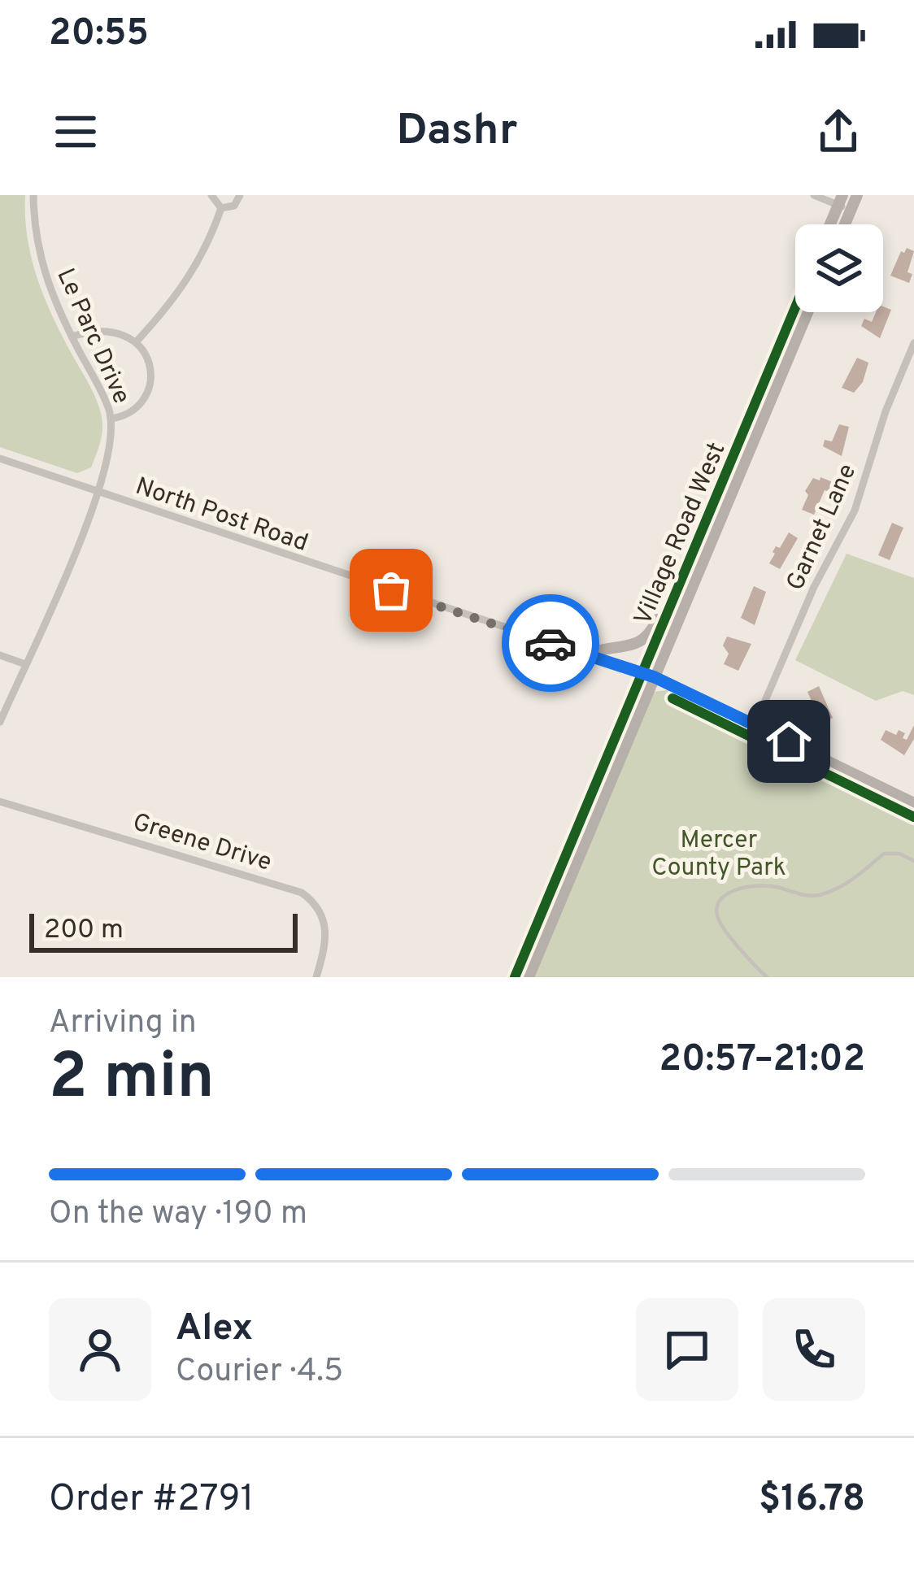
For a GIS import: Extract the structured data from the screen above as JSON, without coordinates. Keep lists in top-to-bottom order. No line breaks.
{"streets":{"main road":["Village Road West"],"street":["Le Parc Drive","North Post Road","Garnet Lane","Greene Drive"]},"crossings":[["Le Parc Drive","North Post Road"],["North Post Road","Village Road West"]],"parks":["Mercer County Park"],"scale_bar":"200 m","page":{"status":"20:55","header":"Dashr","scale":"200 m","heading":["2 min","Arriving in","20:57–21:02"],"panel":["Alex","Courier · 4.5","Order #2791","$16.78"],"bar":"On the way · 190 m"}}
